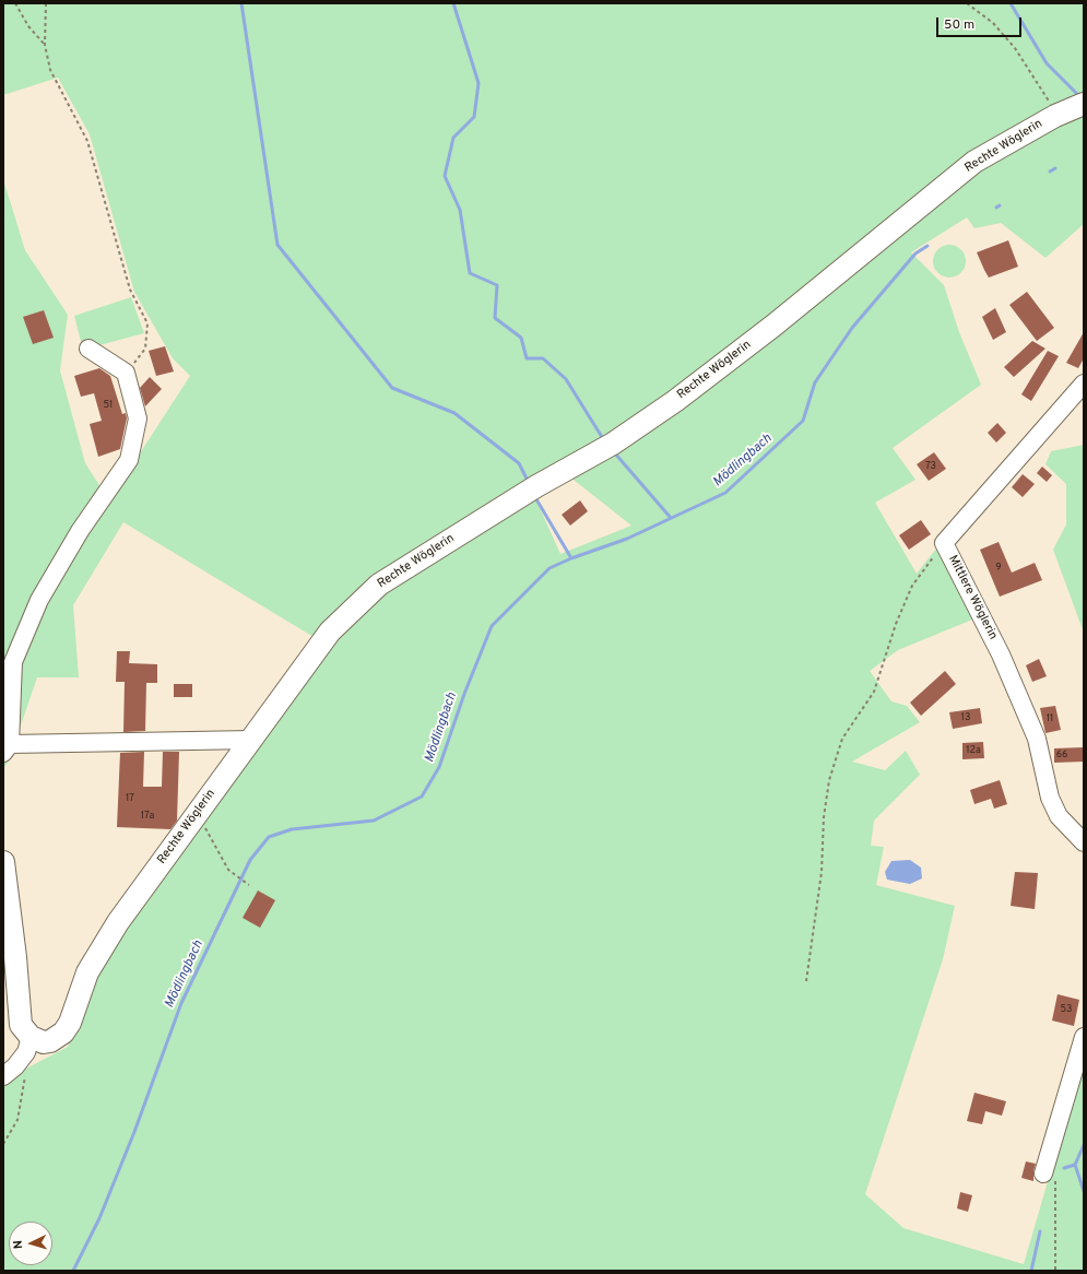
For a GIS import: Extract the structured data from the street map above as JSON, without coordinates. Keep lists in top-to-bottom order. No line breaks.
{"streets":{"main road":["Rechte Wöglerin"],"street":["Mittlere Wöglerin"]},"water":["Mödlingbach"],"house_numbers":["51","73","9","13","11","12a","66","17","17a","53"],"scale_bar":"50 m","north":"left"}
